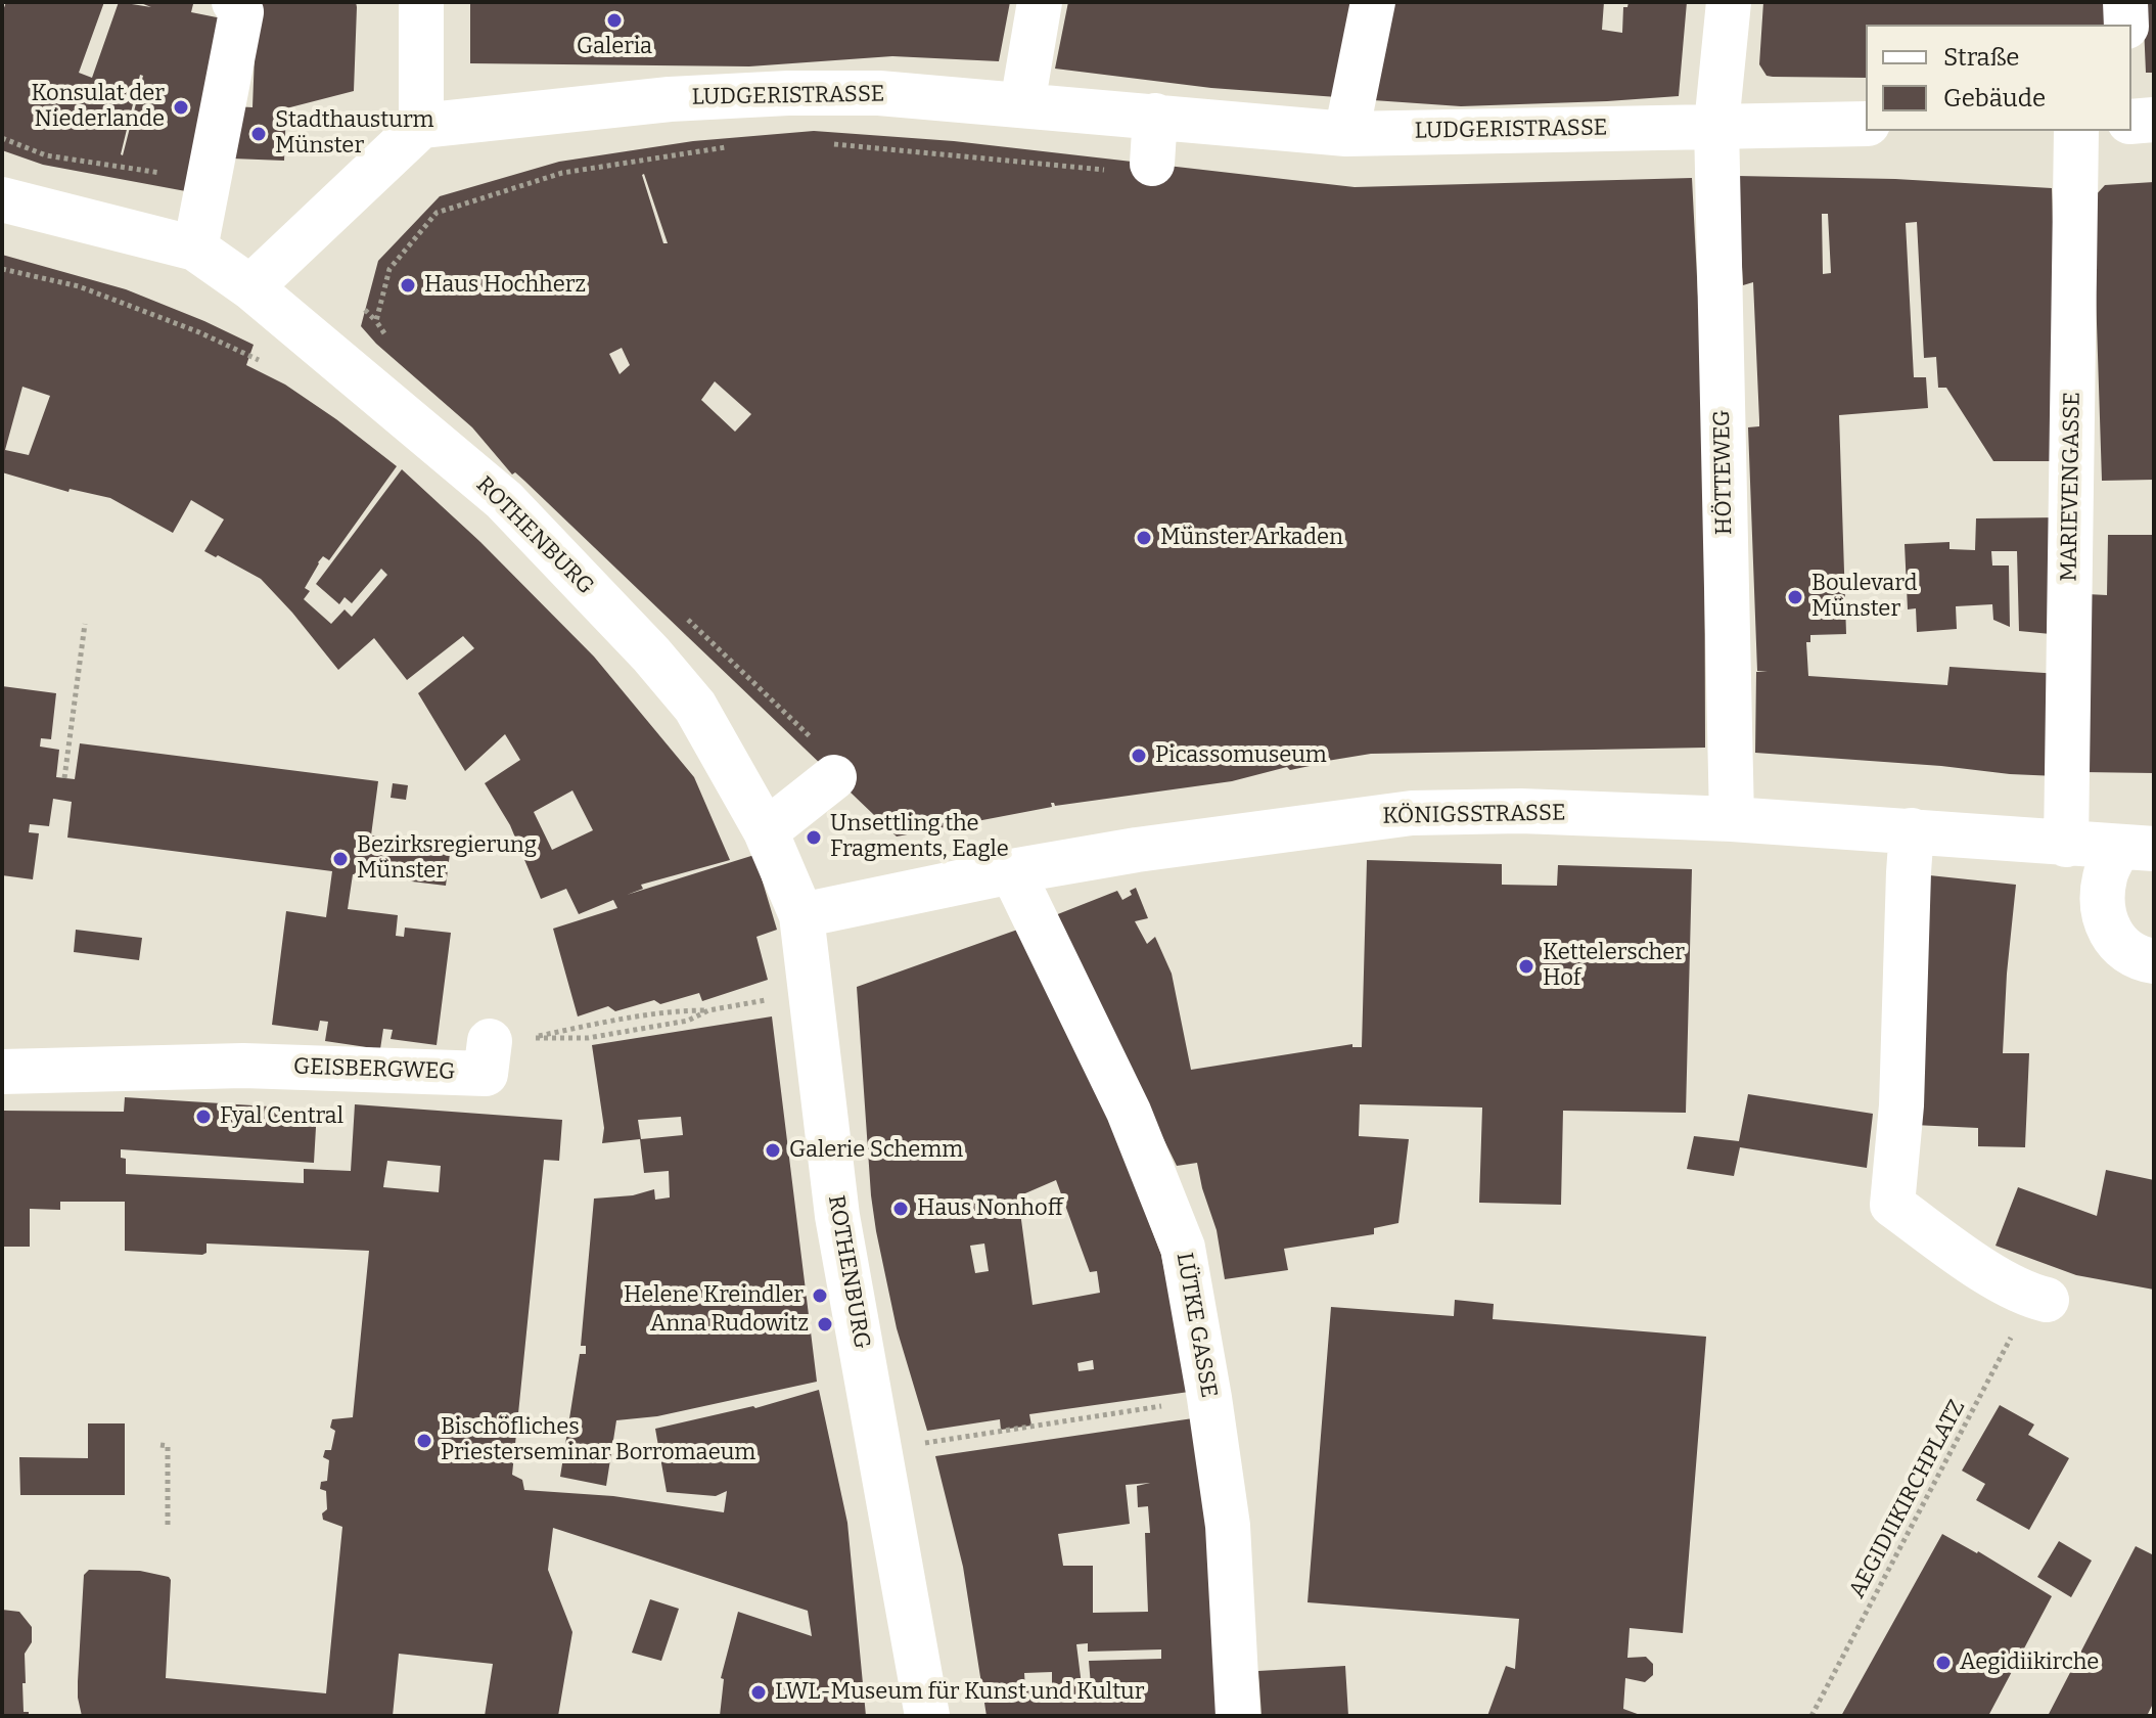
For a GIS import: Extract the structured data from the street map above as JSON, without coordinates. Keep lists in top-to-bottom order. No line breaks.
{"streets":{"street":["LUDGERISTRASSE","HÖTTEWEG","MARIEVENGASSE","ROTHENBURG","KÖNIGSSTRASSE","GEISBERGWEG","LÜTKE GASSE"],"path":["AEGIDIIKIRCHPLATZ"]},"crossings":[["LUDGERISTRASSE","HÖTTEWEG"],["HÖTTEWEG","KÖNIGSSTRASSE"],["MARIEVENGASSE","KÖNIGSSTRASSE"],["ROTHENBURG","KÖNIGSSTRASSE"],["KÖNIGSSTRASSE","LÜTKE GASSE"]],"places":["Galeria","Konsulat der Niederlande","Stadthausturm Münster","Haus Hochherz","Münster Arkaden","Boulevard Münster","Picassomuseum","Unsettling the Fragments, Eagle","Bezirksregierung Münster","Kettelerscher Hof","Fyal Central","Galerie Schemm","Haus Nonhoff","Helene Kreindler","Anna Rudowitz","Bischöfliches Priesterseminar Borromaeum","Aegidiikirche","LWL-Museum für Kunst und Kultur"],"legend":["Straße","Gebäude"]}
